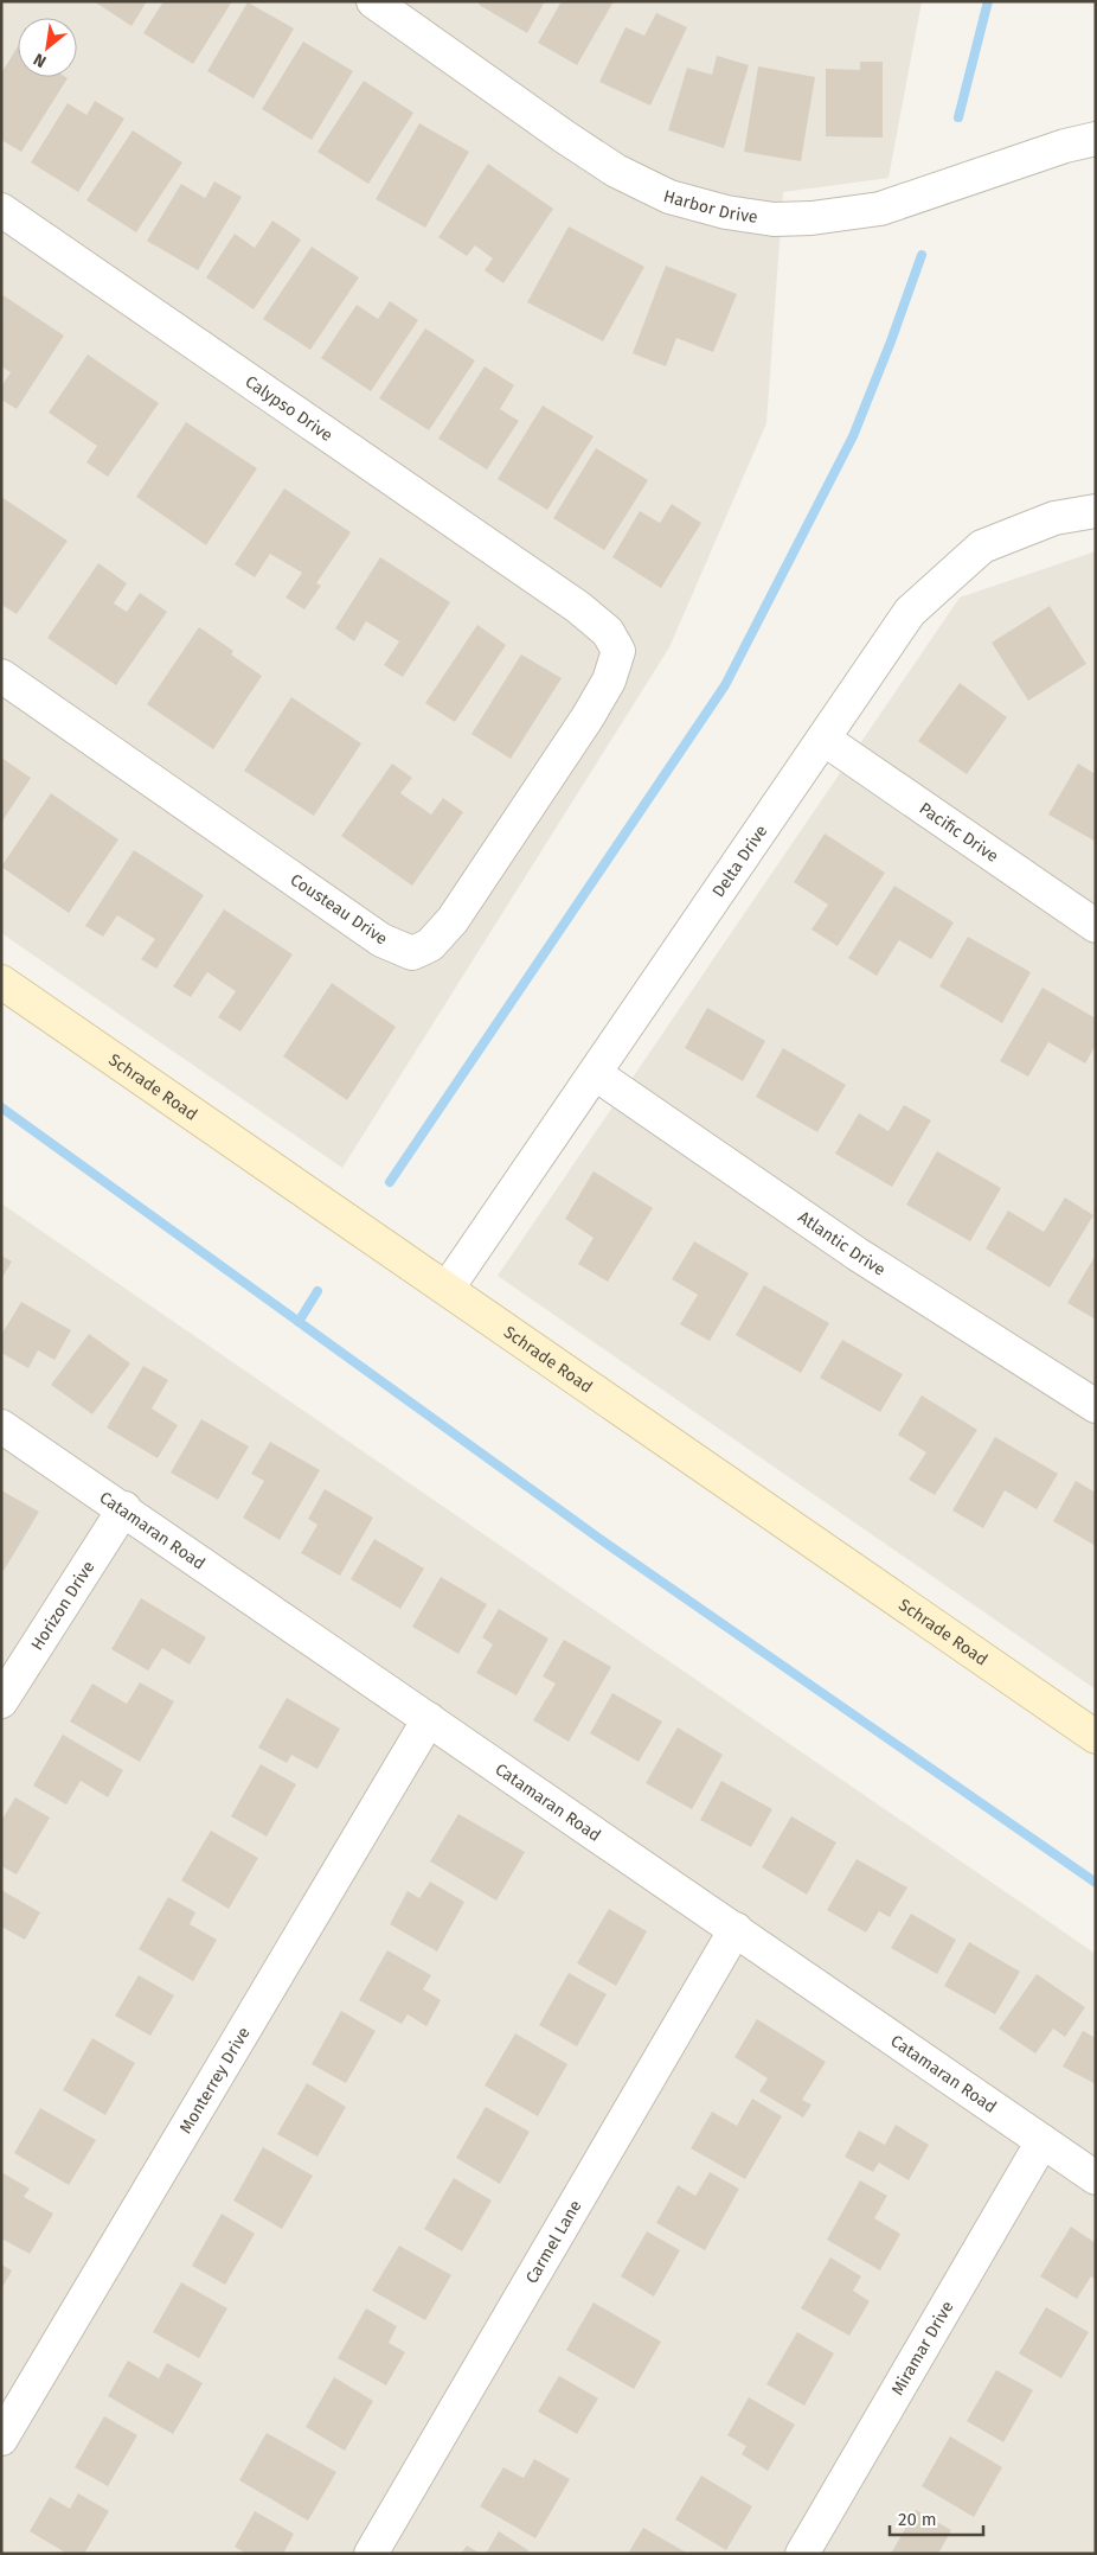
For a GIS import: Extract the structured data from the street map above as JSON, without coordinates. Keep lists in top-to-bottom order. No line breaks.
{"streets":{"street":["Harbor Drive","Calypso Drive","Pacific Drive","Delta Drive","Cousteau Drive","Schrade Road","Atlantic Drive","Catamaran Road","Horizon Drive","Monterrey Drive","Carmel Lane","Miramar Drive"]},"crossings":[["Calypso Drive","Cousteau Drive"],["Pacific Drive","Delta Drive"],["Delta Drive","Schrade Road"],["Delta Drive","Atlantic Drive"],["Catamaran Road","Horizon Drive"],["Catamaran Road","Monterrey Drive"],["Catamaran Road","Carmel Lane"],["Catamaran Road","Miramar Drive"]],"scale_bar":"20 m","north":"bottom left"}
